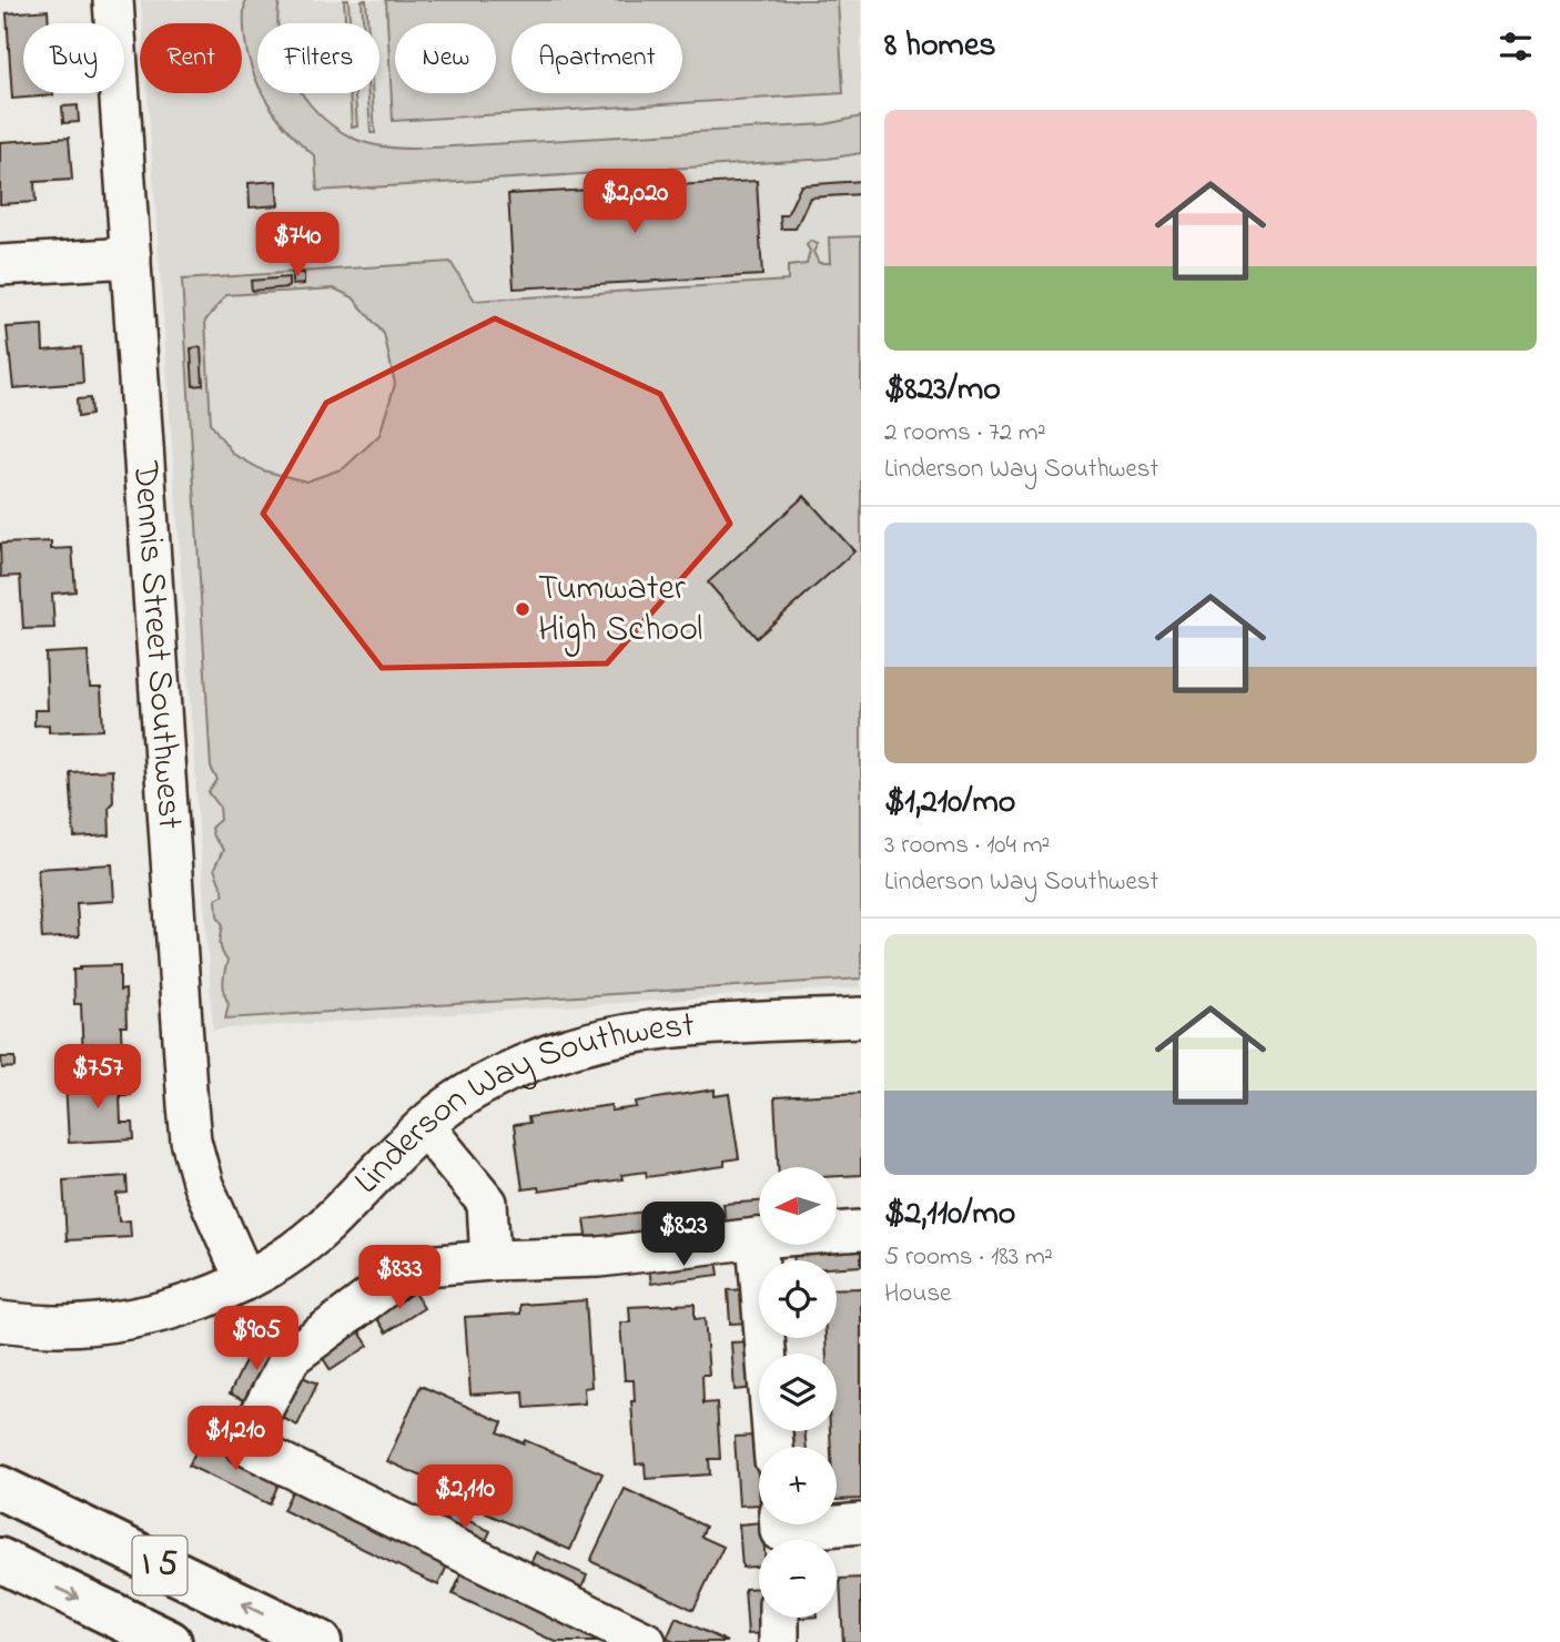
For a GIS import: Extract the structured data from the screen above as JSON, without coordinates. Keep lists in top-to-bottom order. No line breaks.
{"streets":{"highway":["I 5"],"street":["Dennis Street Southwest","Linderson Way Southwest"]},"crossings":[["Dennis Street Southwest","Linderson Way Southwest"]],"places":["Tumwater High School"],"north":"left","page":{"heading":"8 homes","chip":["Buy","Rent","Filters","New","Apartment"],"list":[{"name":"$823/mo","note":"2 rooms · 72 m² · Linderson Way Southwest"},{"name":"$1,210/mo","note":"3 rooms · 104 m² · Linderson Way Southwest"},{"name":"$2,110/mo","note":"5 rooms · 183 m² · House"}],"price":["$2,020","$740","$757","$823","$833","$905","$1,210","$2,110"],"map_buttons":["+","−"]}}
